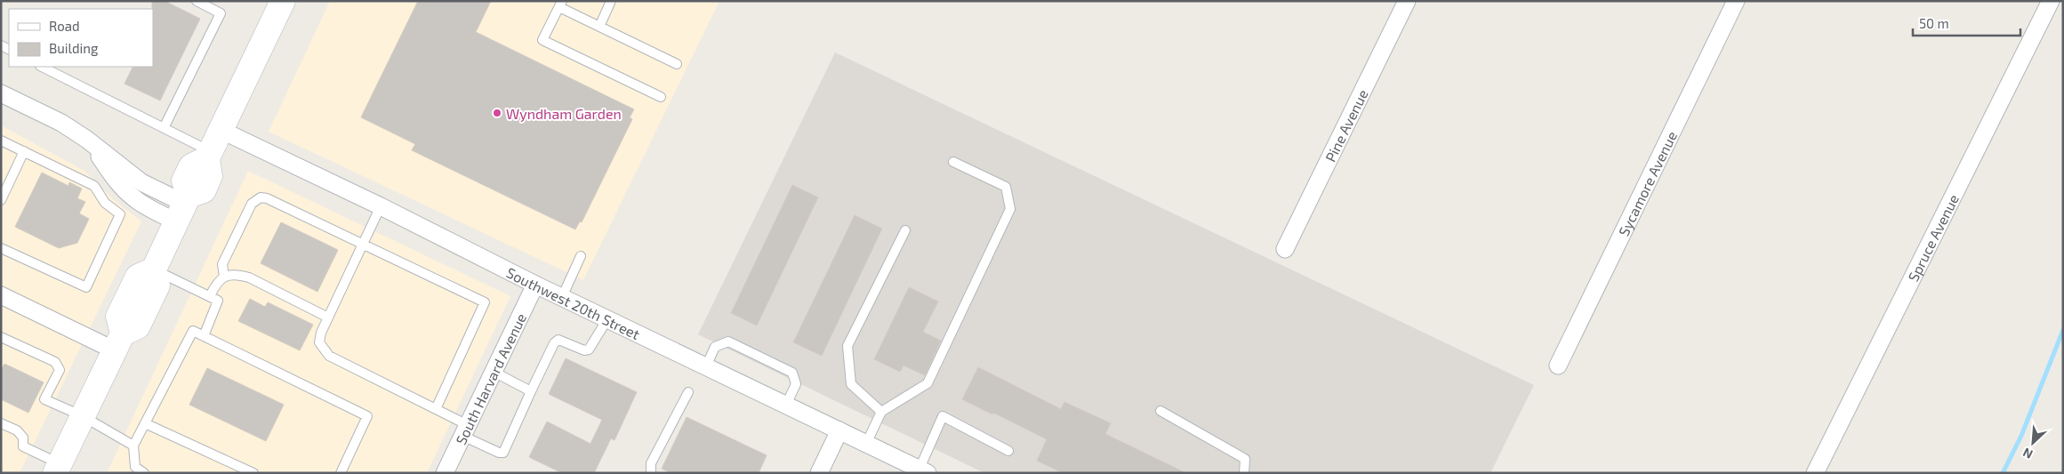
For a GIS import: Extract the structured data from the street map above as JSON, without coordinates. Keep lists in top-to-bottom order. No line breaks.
{"streets":{"street":["Pine Avenue","Sycamore Avenue","Spruce Avenue","Southwest 20th Street","South Harvard Avenue"]},"crossings":[["Southwest 20th Street","South Harvard Avenue"]],"places":["Wyndham Garden"],"legend":["Road","Building"],"scale_bar":"50 m","north":"bottom left"}
